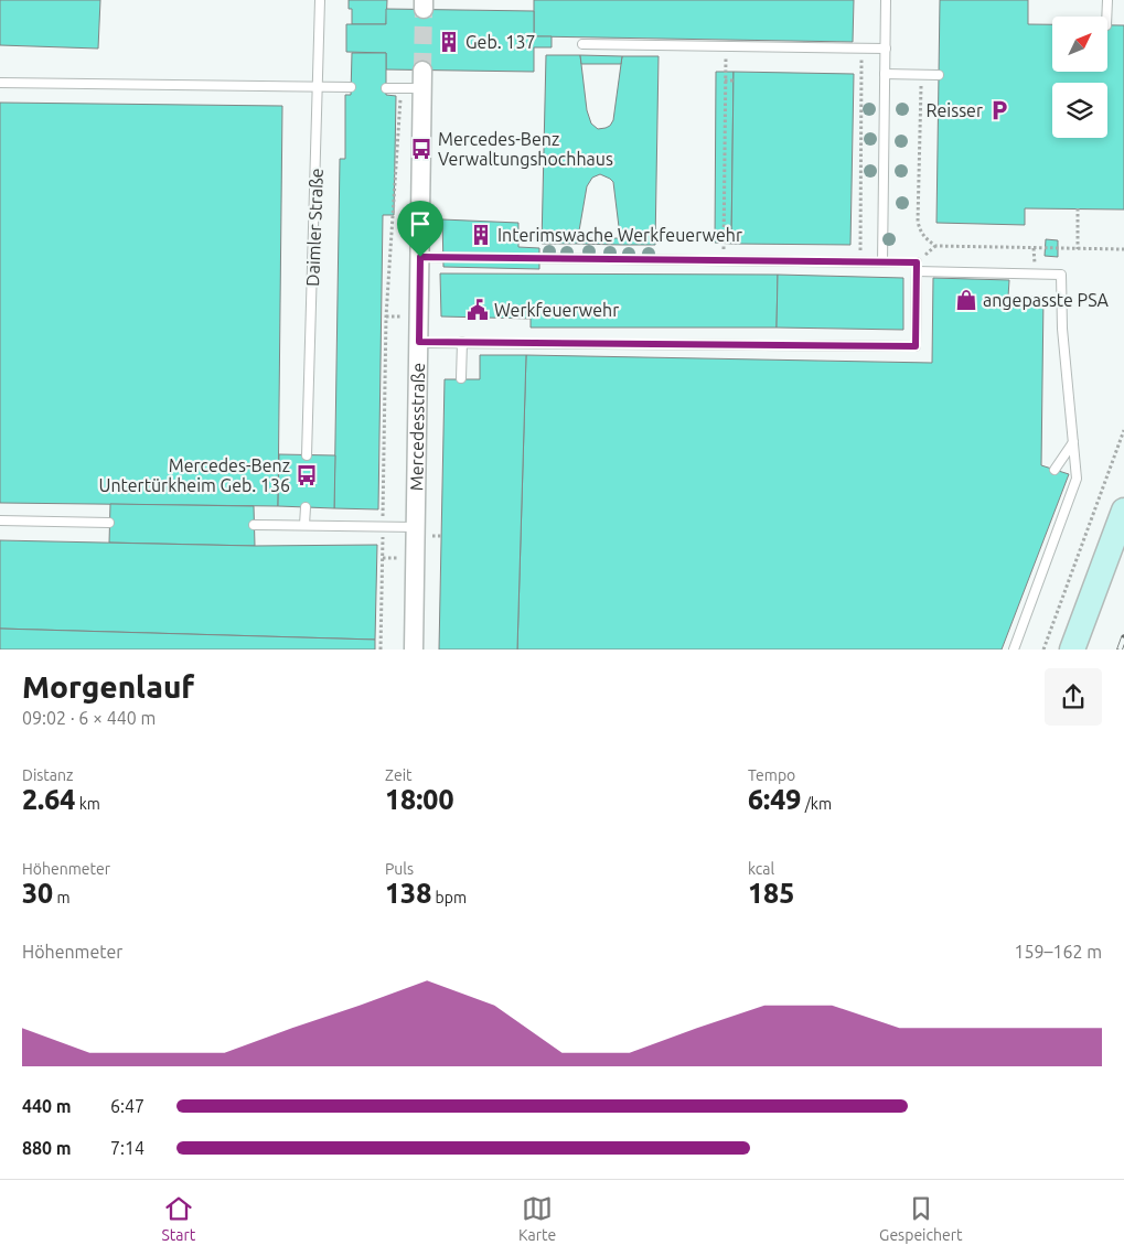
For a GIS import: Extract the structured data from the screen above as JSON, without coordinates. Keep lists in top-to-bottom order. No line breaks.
{"streets":{"street":["Mercedesstraße"],"lane":["Daimler Straße"]},"places":{"building":["Geb. 137","Interimswache Werkfeuerwehr"],"parking":["Reisser"],"bus stop":["Mercedes-Benz Verwaltungshochhaus","Mercedes-Benz Untertürkheim Geb. 136"],"shop":["angepasste PSA"],"public building":["Werkfeuerwehr"]},"north":"top right","page":{"heading":["Morgenlauf","09:02 · 6 × 440 m"],"stats":[["Distanz","2.64 km"],["Zeit","18:00"],["Tempo","6:49 /km"],["Höhenmeter","30 m"],["Puls","138 bpm"],["kcal","185"]],"chart":["Höhenmeter","159–162 m"],"list":[{"name":"440 m","note":"6:47"},{"name":"880 m","note":"7:14"}],"tabs":["Start","Karte","Gespeichert"]}}
